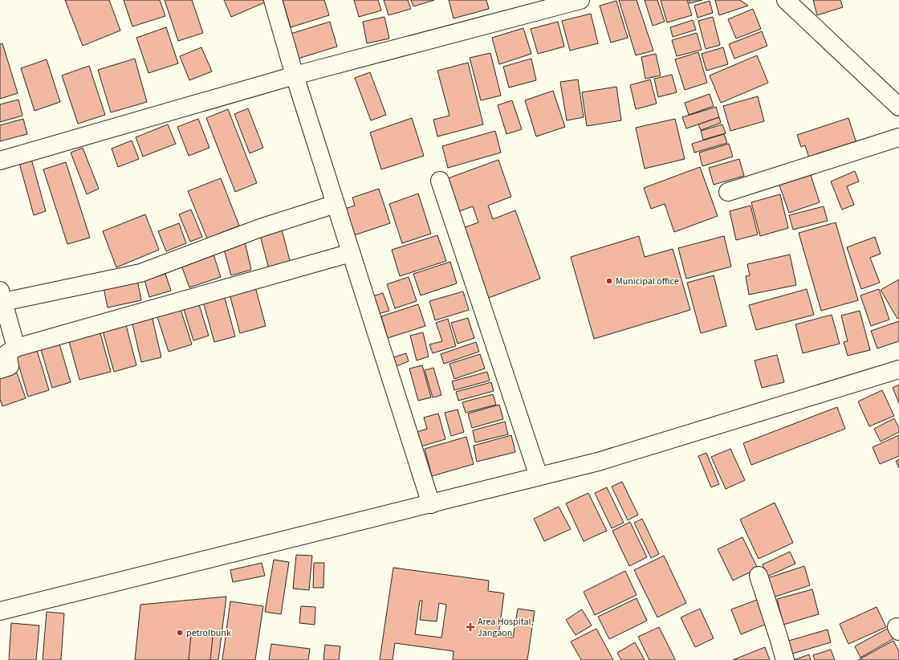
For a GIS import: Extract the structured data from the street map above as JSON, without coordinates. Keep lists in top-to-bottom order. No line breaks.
{"places":{"other":["Municipal office","petrolbunk"],"health":["Area Hospital, Jangaon"]}}
